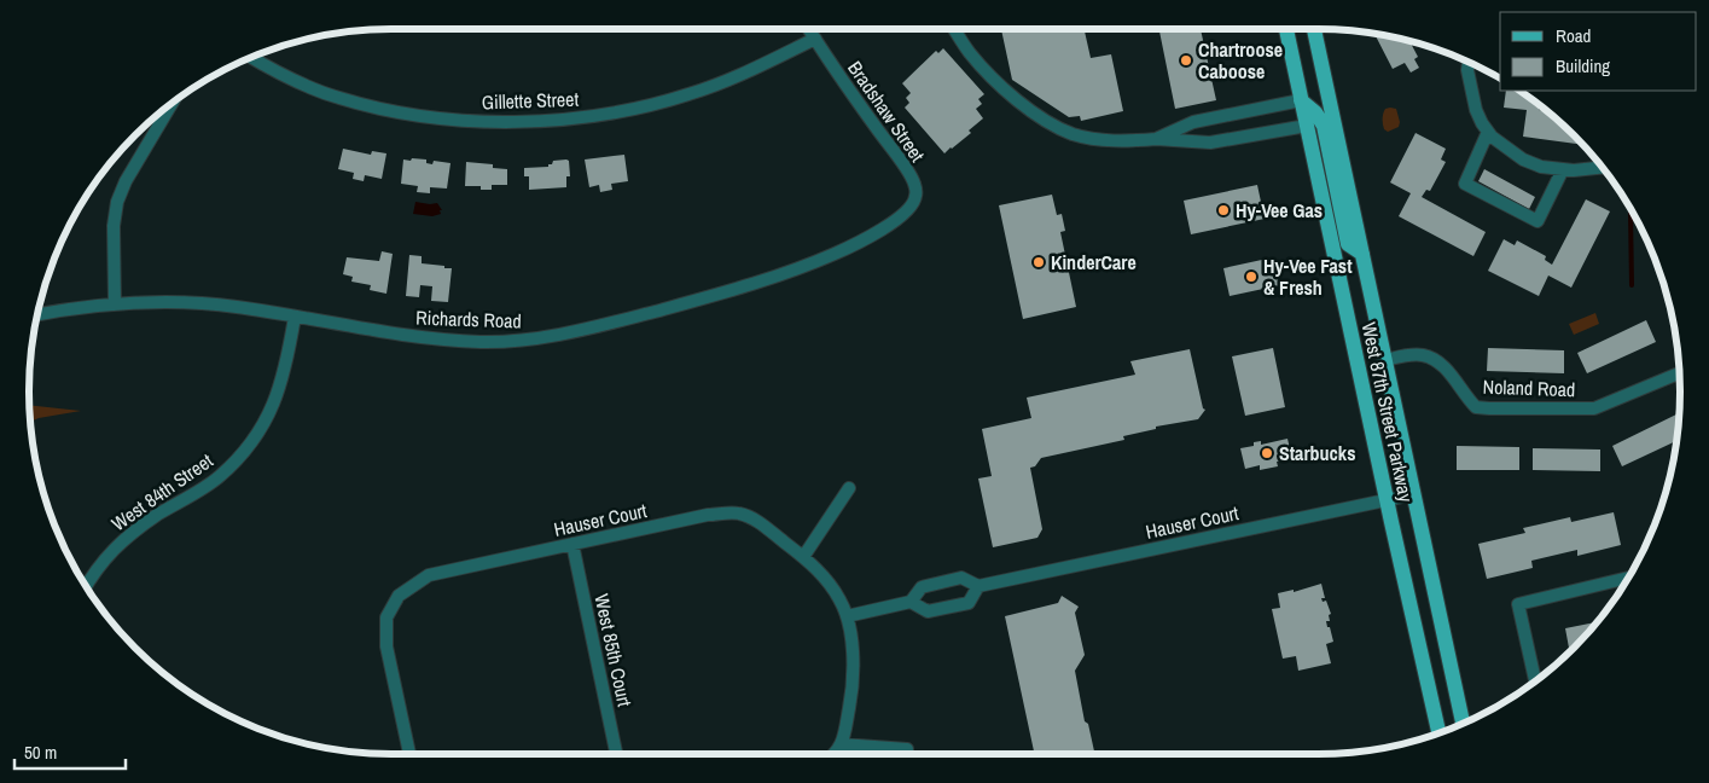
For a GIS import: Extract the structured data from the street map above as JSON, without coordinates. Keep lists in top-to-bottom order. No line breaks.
{"streets":{"main road":["West 87th Street Parkway"],"street":["Gillette Street","Bradshaw Street","Richards Road","Noland Road","West 84th Street","Hauser Court","West 85th Court"]},"crossings":[["Gillette Street","Bradshaw Street"],["Bradshaw Street","Richards Road"],["Richards Road","West 84th Street"],["Noland Road","West 87th Street Parkway"],["West 87th Street Parkway","Hauser Court"],["Hauser Court","West 85th Court"]],"places":["Chartroose Caboose","Hy-Vee Gas","KinderCare","Hy-Vee Fast & Fresh","Starbucks"],"legend":["Road","Building"],"scale_bar":"50 m"}
